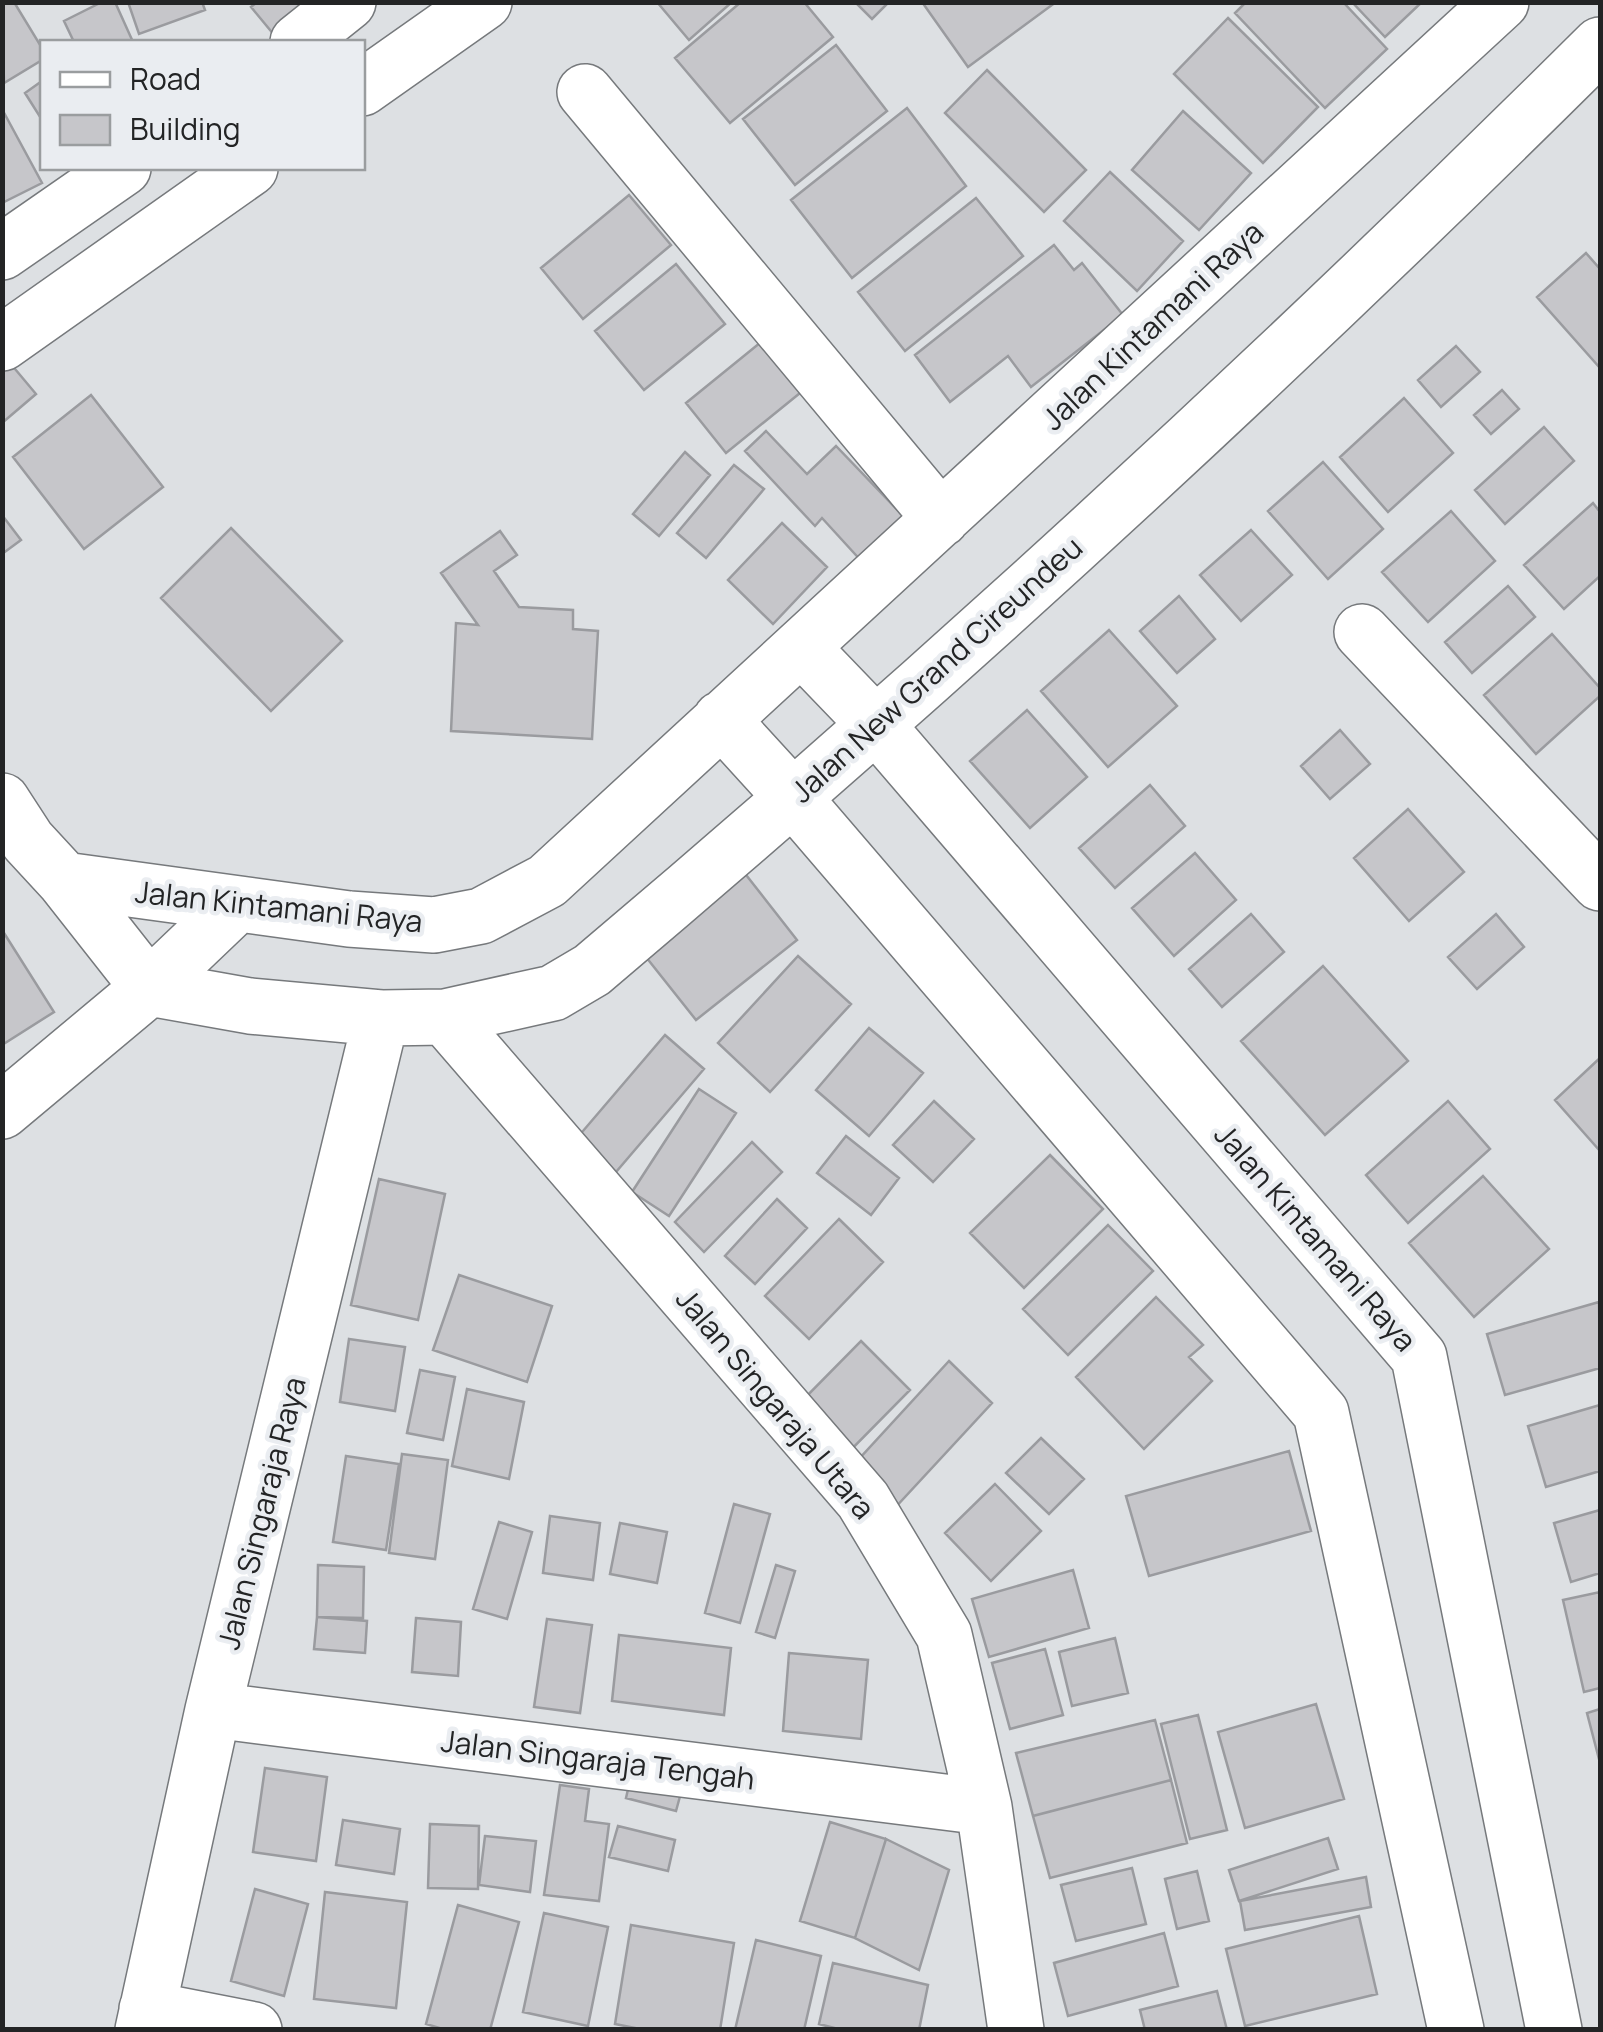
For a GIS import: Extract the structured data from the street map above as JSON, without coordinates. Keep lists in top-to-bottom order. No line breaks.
{"streets":{"street":["Jalan Kintamani Raya","Jalan New Grand Cireundeu","Jalan Singaraja Utara","Jalan Singaraja Raya","Jalan Singaraja Tengah"]},"crossings":[["Jalan Kintamani Raya","Jalan New Grand Cireundeu"],["Jalan New Grand Cireundeu","Jalan Singaraja Utara"],["Jalan New Grand Cireundeu","Jalan Singaraja Raya"],["Jalan Singaraja Utara","Jalan Singaraja Tengah"],["Jalan Singaraja Raya","Jalan Singaraja Tengah"]],"legend":["Road","Building"]}
